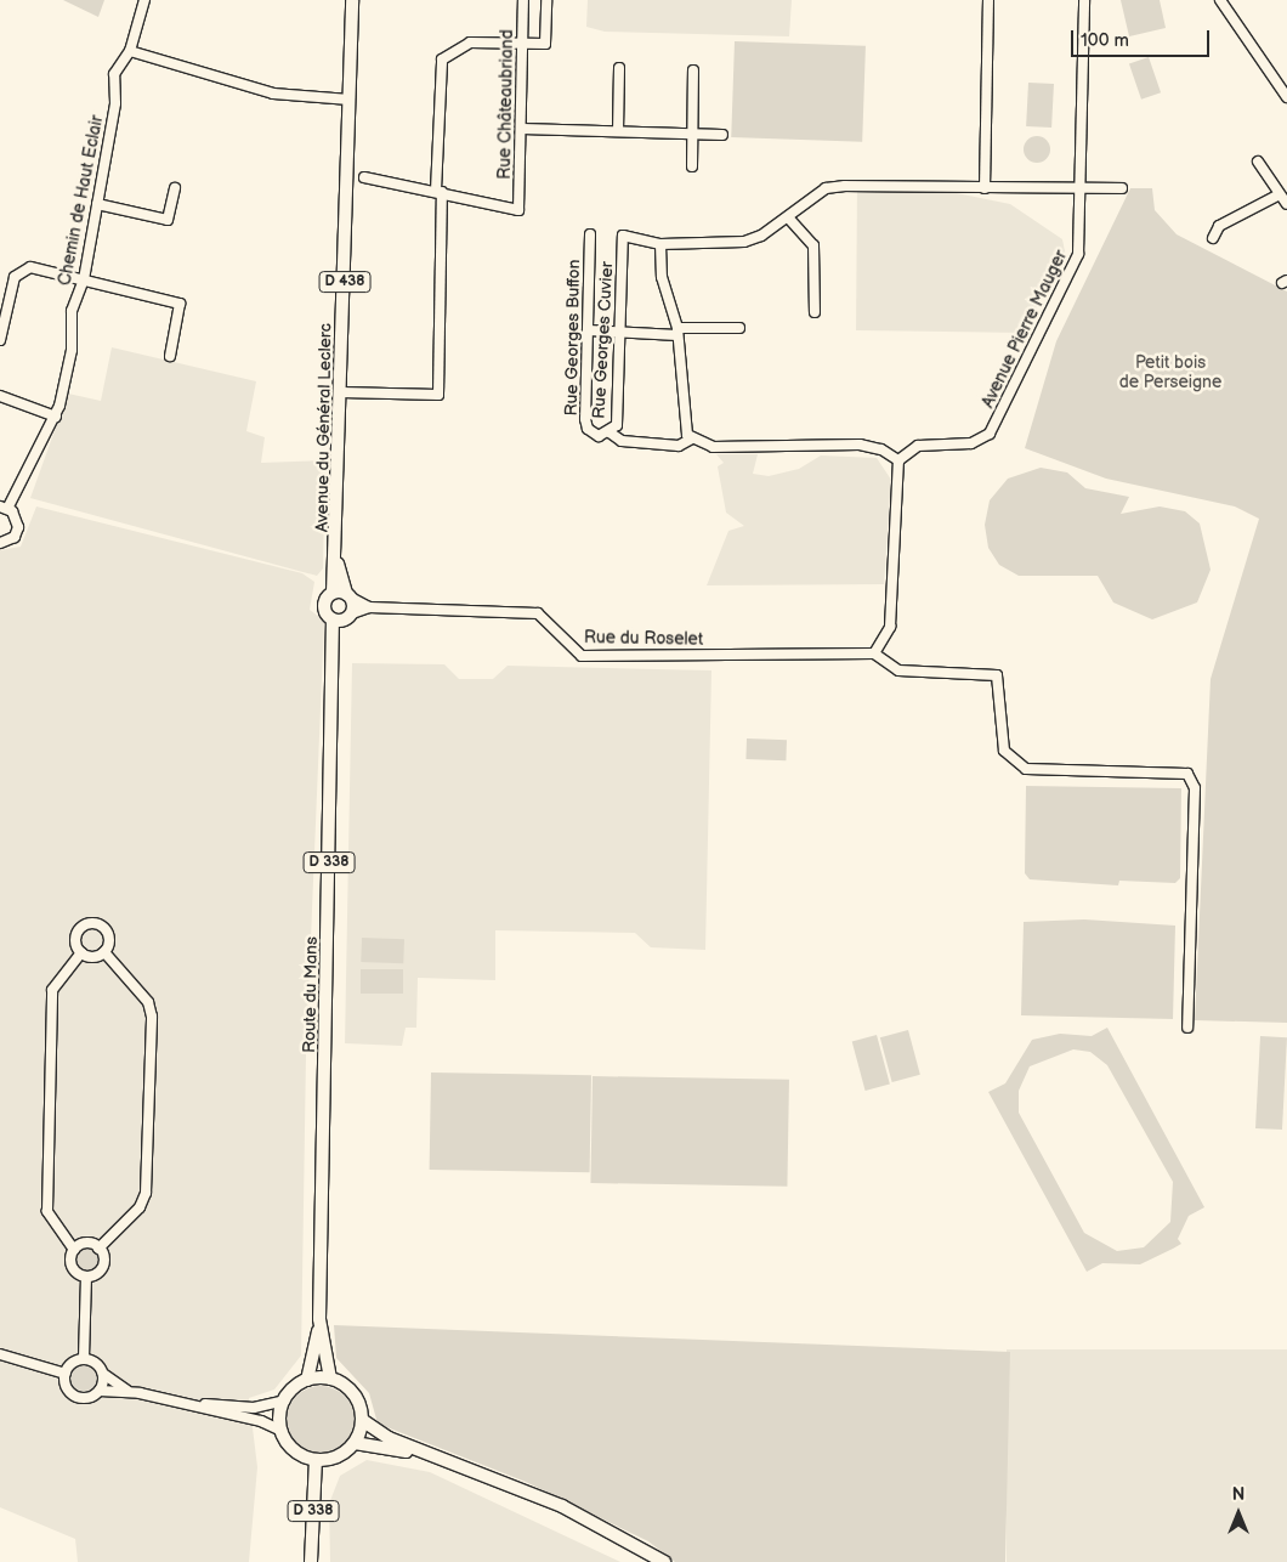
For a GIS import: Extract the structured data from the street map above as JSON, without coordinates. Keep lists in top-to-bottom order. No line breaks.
{"streets":{"main road":["D 438","Avenue du Général Leclerc","D 338","Route du Mans"],"street":["Rue Châteaubriand","Chemin de Haut Eclair","Avenue Pierre Mauger","Rue Georges Buffon","Rue Georges Cuvier","Rue du Roselet"]},"crossings":[["Rue Georges Buffon","Rue Georges Cuvier"],["Avenue du Général Leclerc","Rue du Roselet"],["Rue du Roselet","Route du Mans"],["D 338","Route du Mans"]],"parks":["Petit bois de Perseigne"],"scale_bar":"100 m","north":"top"}
